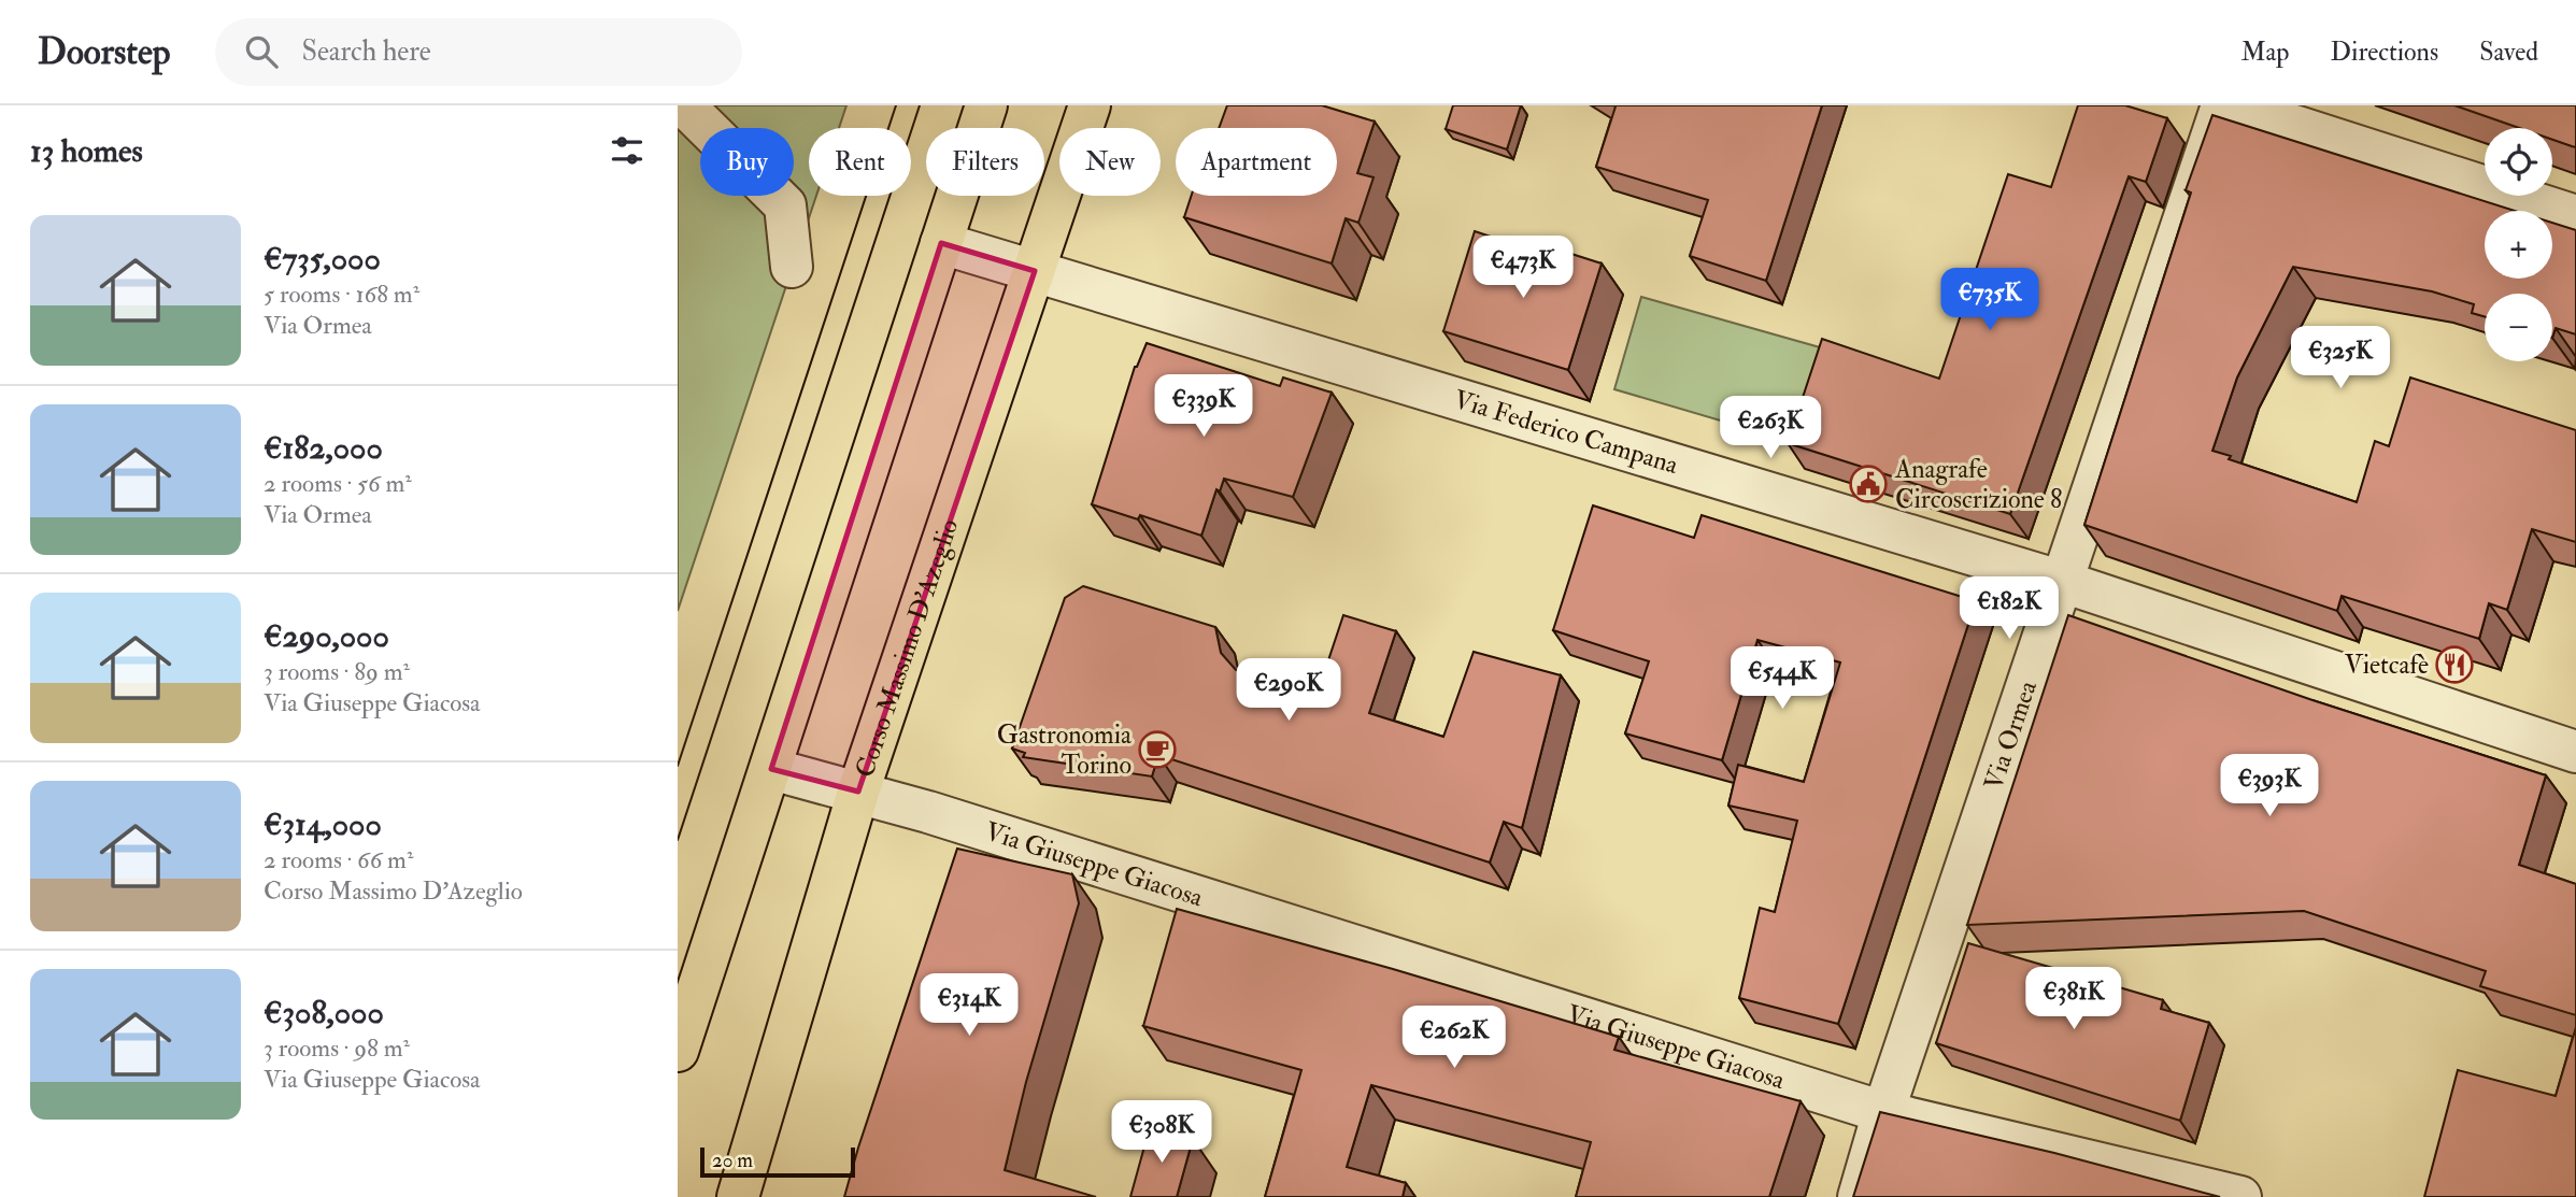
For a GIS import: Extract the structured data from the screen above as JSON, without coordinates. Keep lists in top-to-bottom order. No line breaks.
{"streets":{"main road":["Corso Massimo D'Azeglio"],"street":["Via Federico Campana","Via Ormea","Via Giuseppe Giacosa"]},"crossings":[["Via Federico Campana","Corso Massimo D'Azeglio"],["Via Federico Campana","Via Ormea"],["Corso Massimo D'Azeglio","Via Giuseppe Giacosa"],["Via Ormea","Via Giuseppe Giacosa"]],"places":{"public building":["Anagrafe Circoscrizione 8"],"restaurant":["Vietcafè"],"cafe":["Gastronomia Torino"]},"scale_bar":"20 m","page":{"header":"Doorstep","search":"Search here","nav":["Map","Directions","Saved"],"heading":"13 homes","map_buttons":["+","−"],"chip":["Buy","Rent","Filters","New","Apartment"],"list":[{"name":"€735,000","note":"5 rooms · 168 m² · Via Ormea"},{"name":"€182,000","note":"2 rooms · 56 m² · Via Ormea"},{"name":"€290,000","note":"3 rooms · 89 m² · Via Giuseppe Giacosa"},{"name":"€314,000","note":"2 rooms · 66 m² · Corso Massimo D'Azeglio"},{"name":"€308,000","note":"3 rooms · 98 m² · Via Giuseppe Giacosa"}],"price":["€473K","€735K","€325K","€339K","€263K","€182K","€544K","€290K","€393K","€381K","€314K","€262K","€308K"],"scale":"20 m"}}
